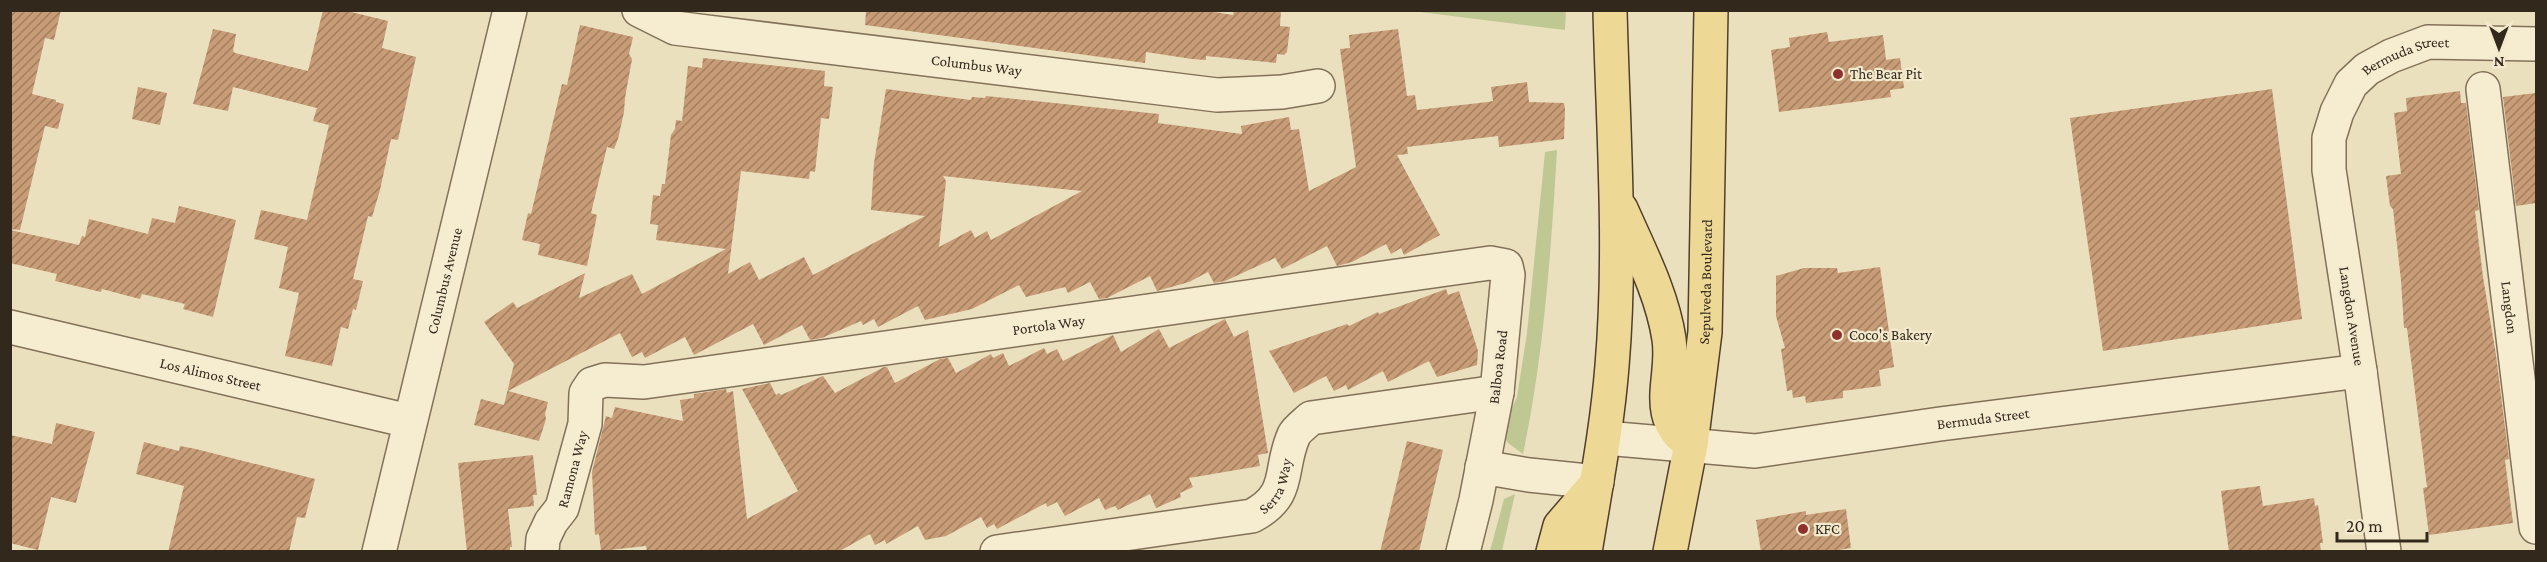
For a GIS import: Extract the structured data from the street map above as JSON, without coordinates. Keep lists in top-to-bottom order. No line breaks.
{"streets":{"main road":["Sepulveda Boulevard"],"street":["Bermuda Street","Columbus Way","Columbus Avenue","Langdon","Langdon Avenue","Portola Way","Balboa Road","Los Alimos Street","Ramona Way","Serra Way"]},"crossings":[["Bermuda Street","Sepulveda Boulevard"],["Bermuda Street","Langdon Avenue"],["Columbus Avenue","Los Alimos Street"],["Portola Way","Balboa Road"],["Portola Way","Ramona Way"],["Balboa Road","Serra Way"]],"places":["The Bear Pit","Coco's Bakery","KFC"],"scale_bar":"20 m","north":"bottom"}
